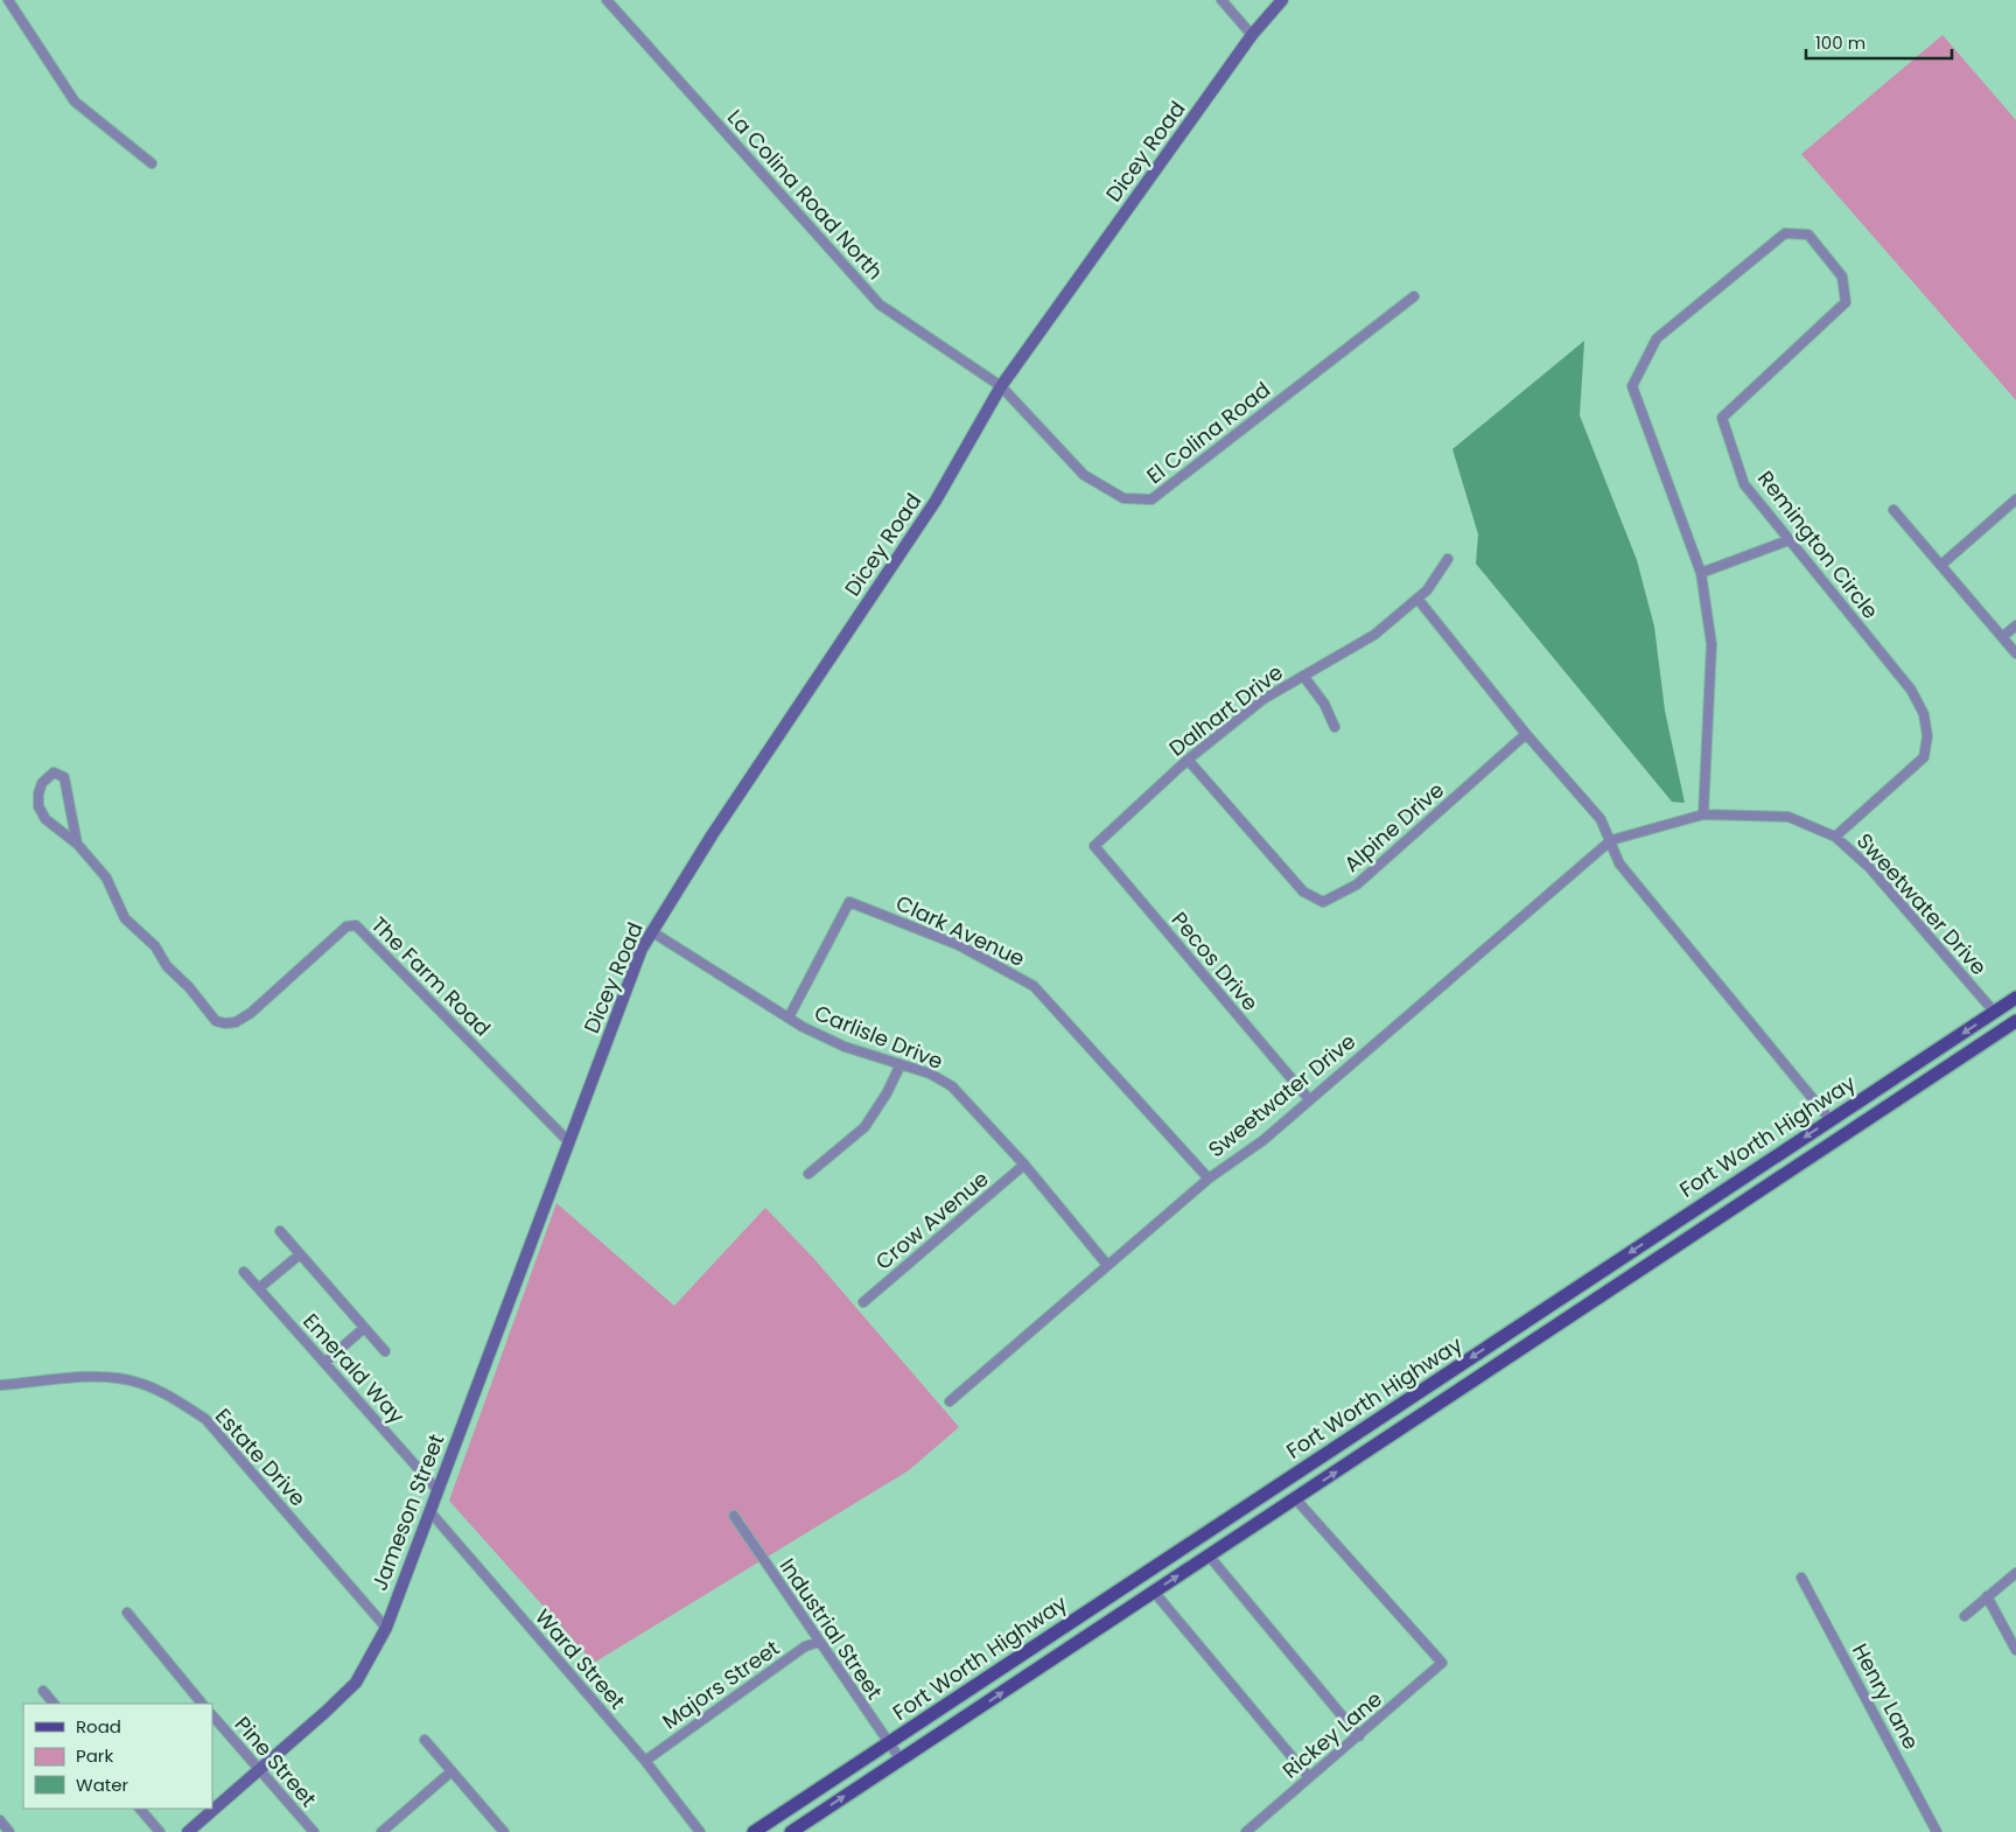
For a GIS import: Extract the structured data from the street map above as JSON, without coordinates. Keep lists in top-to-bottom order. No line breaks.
{"streets":{"main road":["Fort Worth Highway"],"street":["Dicey Road","La Colina Road North","El Colina Road","Remington Circle","Dalhart Drive","Alpine Drive","Sweetwater Drive","Clark Avenue","Pecos Drive","The Farm Road","Carlisle Drive","Crow Avenue","Emerald Way","Estate Drive","Jameson Street","Industrial Street","Ward Street","Majors Street","Henry Lane","Rickey Lane","Pine Street"]},"crossings":[["Dicey Road","La Colina Road North"],["Dicey Road","El Colina Road"],["Dicey Road","The Farm Road"],["Dicey Road","Carlisle Drive"],["Dicey Road","Jameson Street"],["La Colina Road North","El Colina Road"],["Remington Circle","Sweetwater Drive"],["Dalhart Drive","Alpine Drive"],["Dalhart Drive","Pecos Drive"],["Sweetwater Drive","Clark Avenue"],["Sweetwater Drive","Pecos Drive"],["Sweetwater Drive","Carlisle Drive"],["Sweetwater Drive","Fort Worth Highway"],["Clark Avenue","Carlisle Drive"],["The Farm Road","Jameson Street"],["Carlisle Drive","Crow Avenue"],["Fort Worth Highway","Industrial Street"],["Fort Worth Highway","Rickey Lane"],["Emerald Way","Jameson Street"],["Estate Drive","Jameson Street"],["Jameson Street","Ward Street"],["Jameson Street","Pine Street"],["Industrial Street","Majors Street"],["Ward Street","Majors Street"]],"legend":["Road","Park","Water"],"scale_bar":"100 m"}
